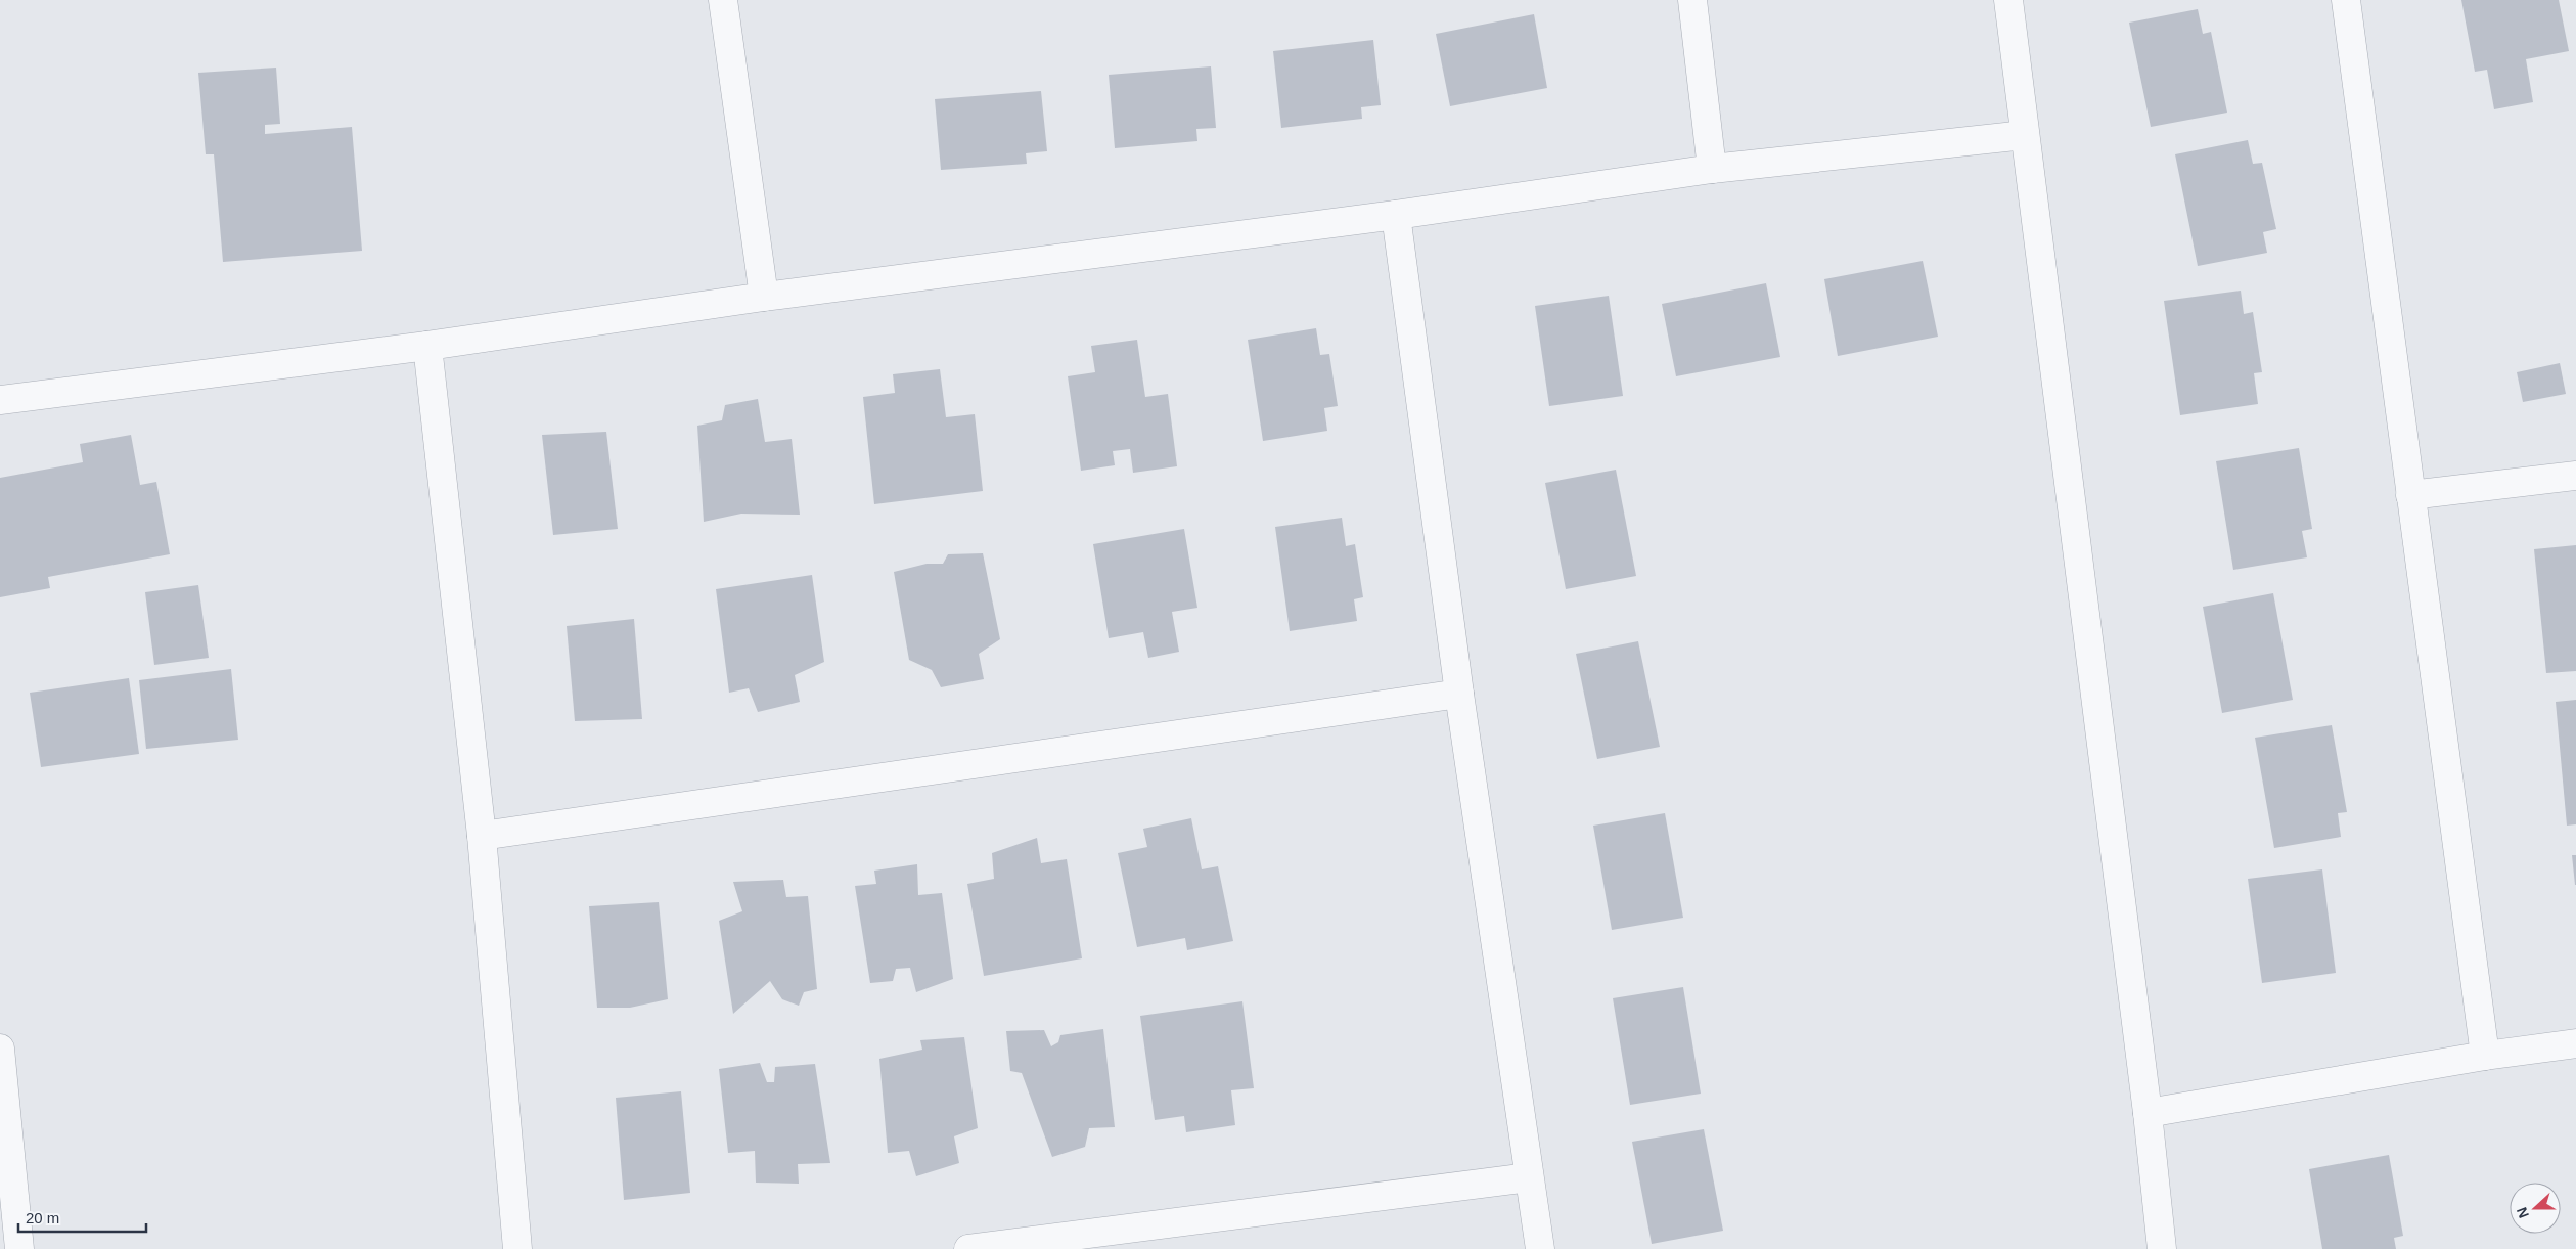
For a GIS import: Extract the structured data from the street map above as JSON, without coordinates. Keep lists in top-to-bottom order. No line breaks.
{"scale_bar":"20 m","north":"left"}
